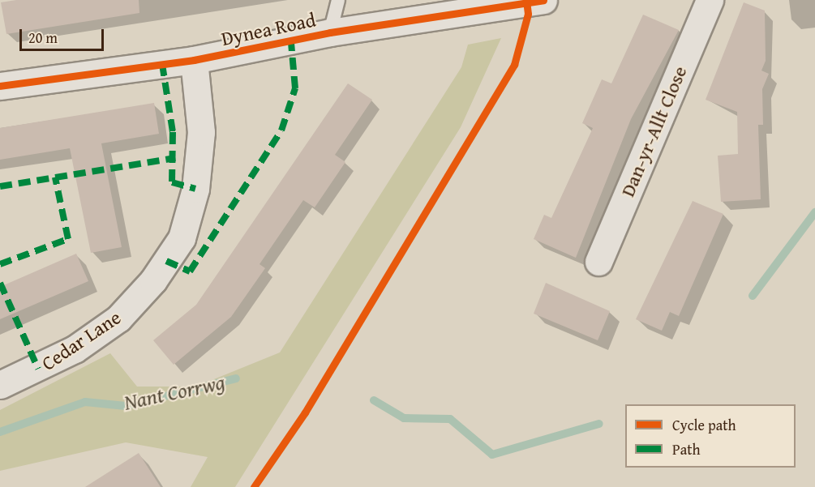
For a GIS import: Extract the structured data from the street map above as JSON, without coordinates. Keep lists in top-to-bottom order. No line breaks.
{"streets":{"street":["Dynea Road","Dan-yr-Allt Close","Cedar Lane"]},"crossings":[["Dynea Road","Cedar Lane"]],"water":["Nant Corrwg"],"legend":["Cycle path","Path"],"scale_bar":"20 m"}
